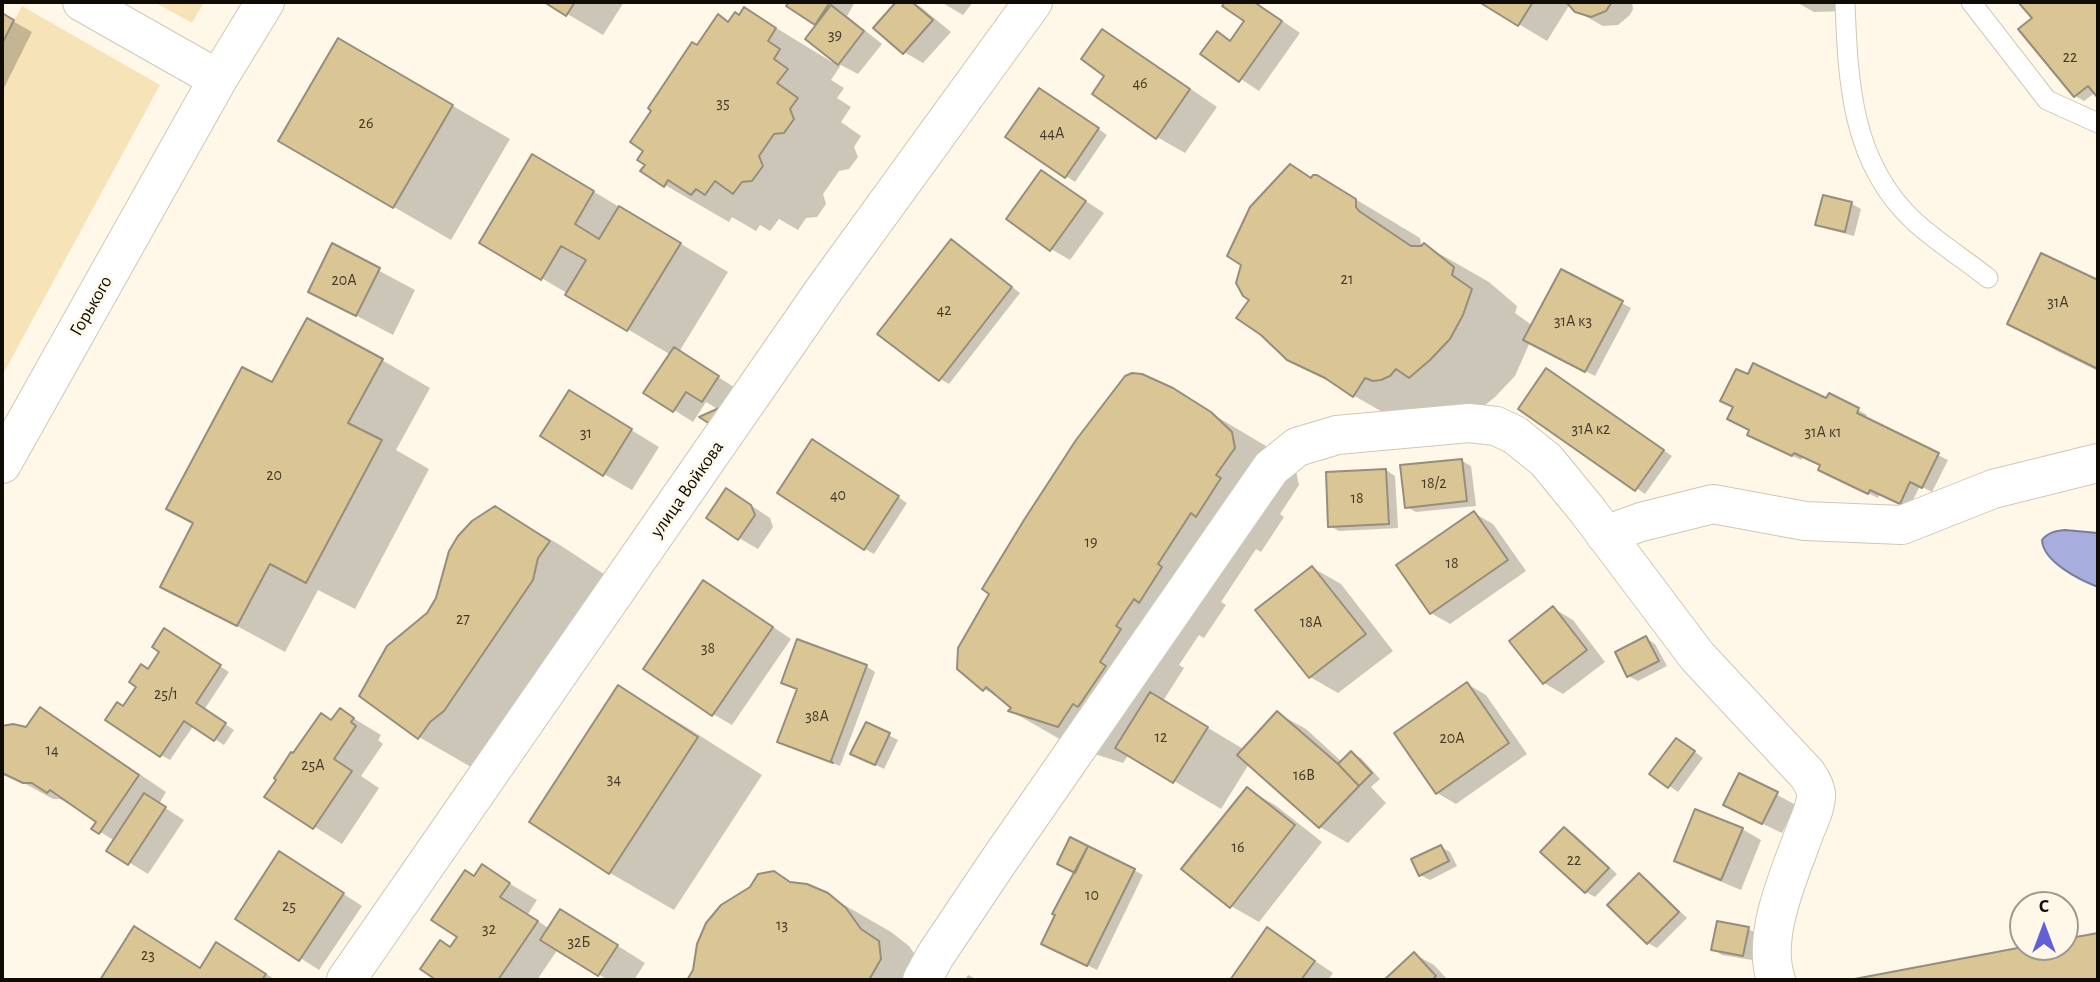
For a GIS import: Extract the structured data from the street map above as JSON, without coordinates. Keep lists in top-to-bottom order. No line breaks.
{"streets":{"street":["Горького","улица Войкова"]},"house_numbers":["39","22","46","35","26","44А","21","20А","31А","42","31А к3","31А к2","31А к1","31","20","18/2","40","18","19","18","27","18А","38","25/1","38А","12","20А","14","25А","16В","34","16","22","10","25","13","32","32Б","23"],"north":"top"}
